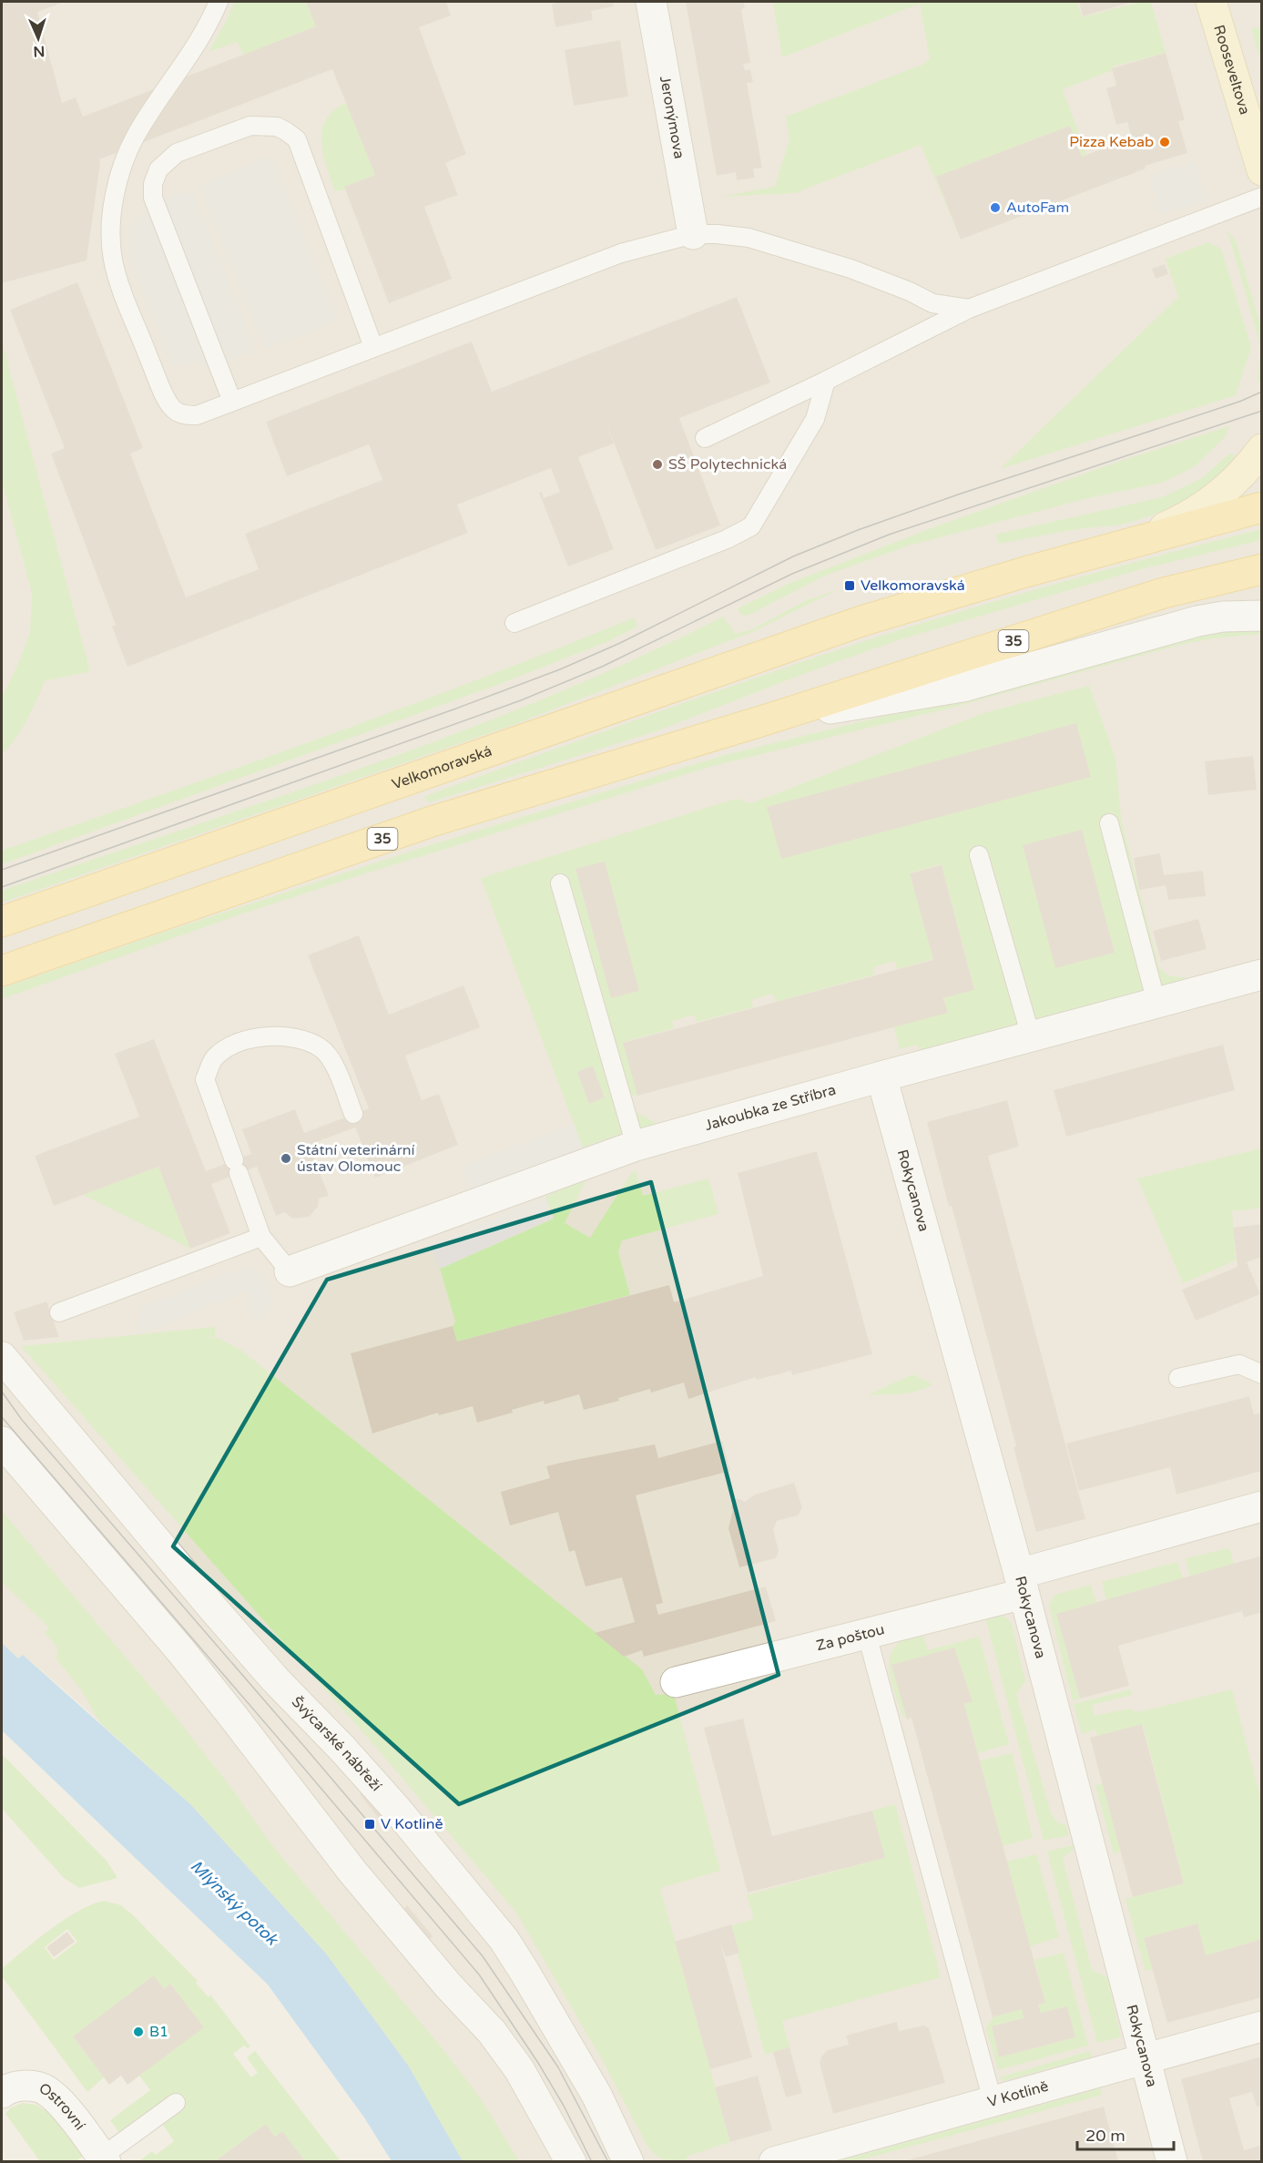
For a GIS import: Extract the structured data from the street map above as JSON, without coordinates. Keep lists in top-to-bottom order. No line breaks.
{"streets":{"main road":["Rooseveltova","35","Velkomoravská"],"street":["Jeronýmova","Jakoubka ze Stříbra","Rokycanova","Za poštou","Švýcarské nábřeží","V Kotlině","Ostrovní"]},"crossings":[["Jakoubka ze Stříbra","Rokycanova"],["Rokycanova","Za poštou"],["Rokycanova","V Kotlině"]],"water":["Mlýnský potok"],"places":{"other":["Pizza Kebab","AutoFam","SŠ Polytechnická","Státní veterinární ústav Olomouc","B1"],"transit":["Velkomoravská","V Kotlině"]},"scale_bar":"20 m","north":"bottom"}
